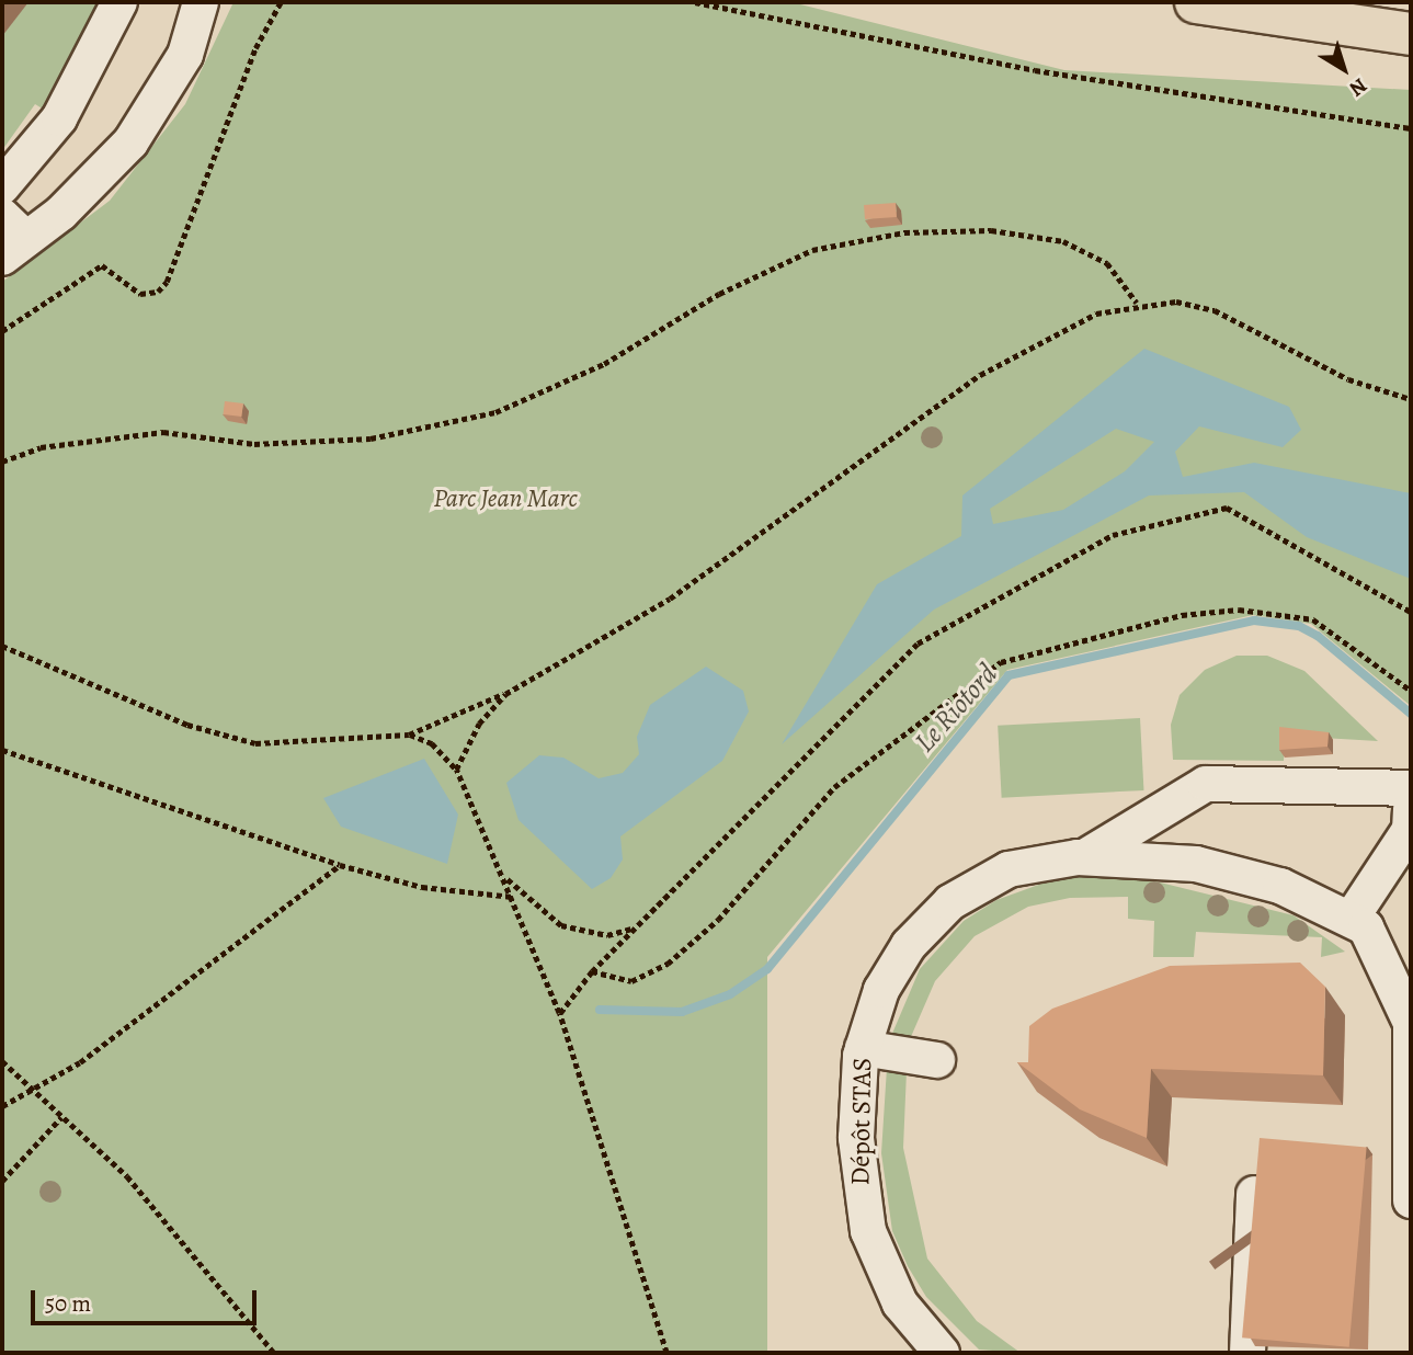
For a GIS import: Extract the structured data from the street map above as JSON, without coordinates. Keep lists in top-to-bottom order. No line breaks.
{"streets":{"street":["Dépôt STAS"]},"water":["Le Riotord"],"parks":["Parc Jean Marc"],"scale_bar":"50 m","north":"bottom right"}
